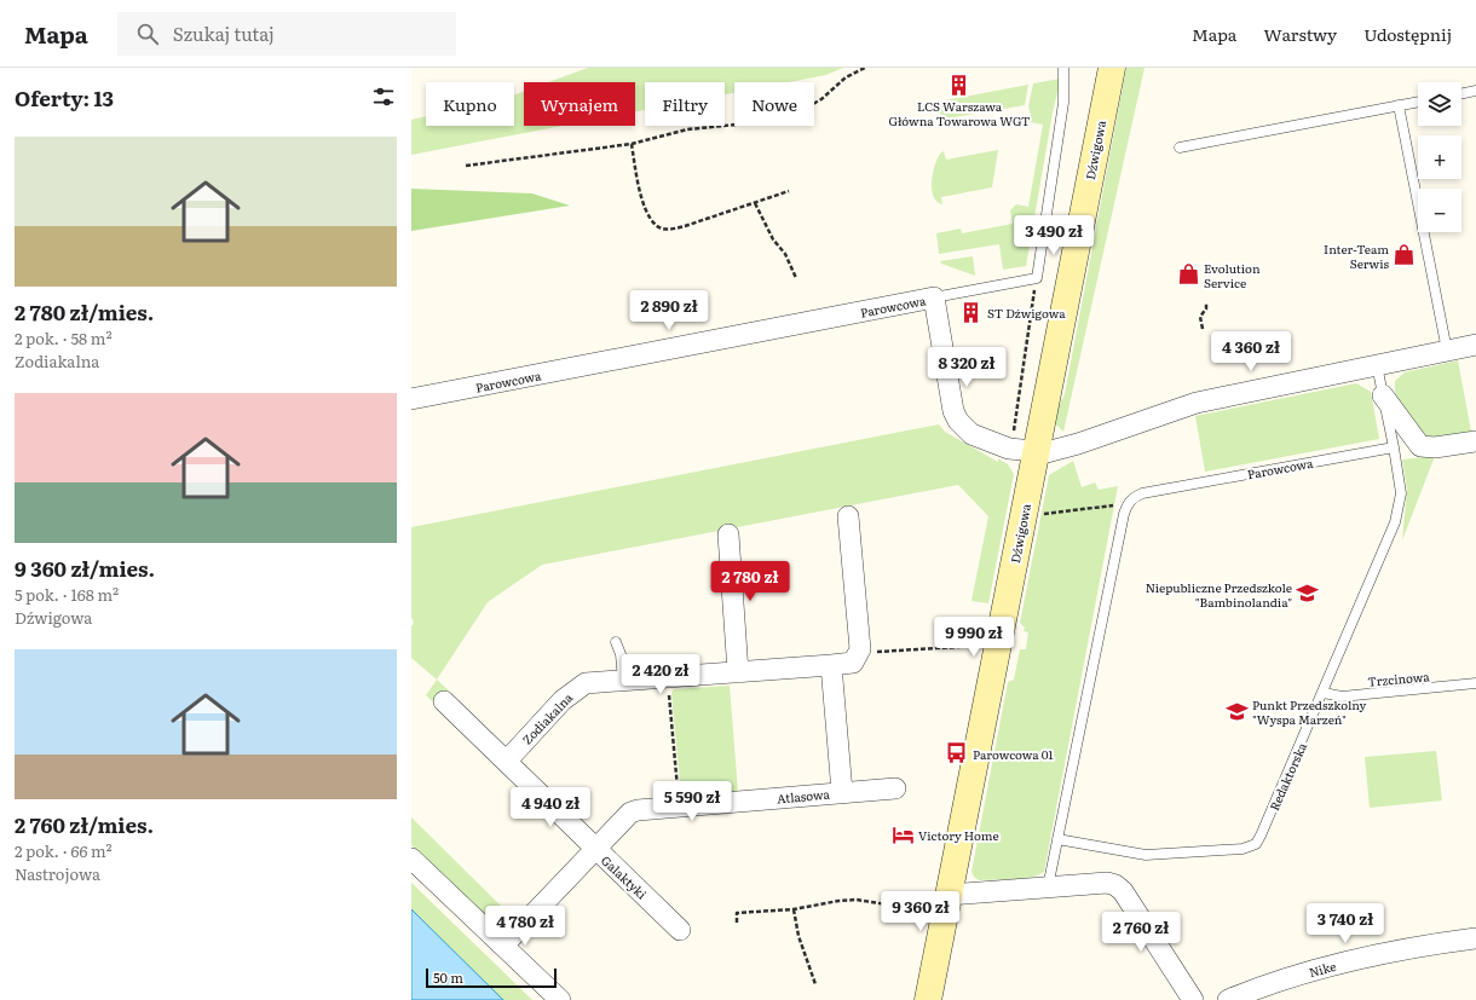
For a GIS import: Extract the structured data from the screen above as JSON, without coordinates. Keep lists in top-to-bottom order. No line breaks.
{"streets":{"main road":["Dźwigowa"],"street":["Parowcowa","Zodiakalna","Atlasowa","Galaktyki","Nike"],"lane":["Trzcinowa","Redaktorska"]},"crossings":[["Dźwigowa","Parowcowa"],["Parowcowa","Redaktorska"],["Trzcinowa","Redaktorska"],["Zodiakalna","Atlasowa"],["Zodiakalna","Galaktyki"],["Atlasowa","Galaktyki"]],"places":{"building":["LCS Warszawa Główna Towarowa WGT","ST Dźwigowa"],"shop":["Inter-Team Serwis","Evolution Service"],"school or university":["Niepubliczne Przedszkole \"Bambinolandia\"","Punkt Przedszkolny \"Wyspa Marzeń\""],"bus stop":["Parowcowa 01"],"hotel":["Victory Home"]},"scale_bar":"50 m","page":{"header":"Mapa","search":"Szukaj tutaj","nav":["Mapa","Warstwy","Udostępnij"],"heading":"Oferty: 13","map_buttons":["+","−"],"chip":["Kupno","Wynajem","Filtry","Nowe"],"list":[{"name":"2 780 zł/mies.","note":"2 pok. · 58 m² · Zodiakalna"},{"name":"9 360 zł/mies.","note":"5 pok. · 168 m² · Dźwigowa"},{"name":"2 760 zł/mies.","note":"2 pok. · 66 m² · Nastrojowa"}],"price":["3 490 zł","2 890 zł","4 360 zł","8 320 zł","2 780 zł","9 990 zł","2 420 zł","5 590 zł","4 940 zł","9 360 zł","3 740 zł","4 780 zł","2 760 zł"],"scale":"50 m"}}
